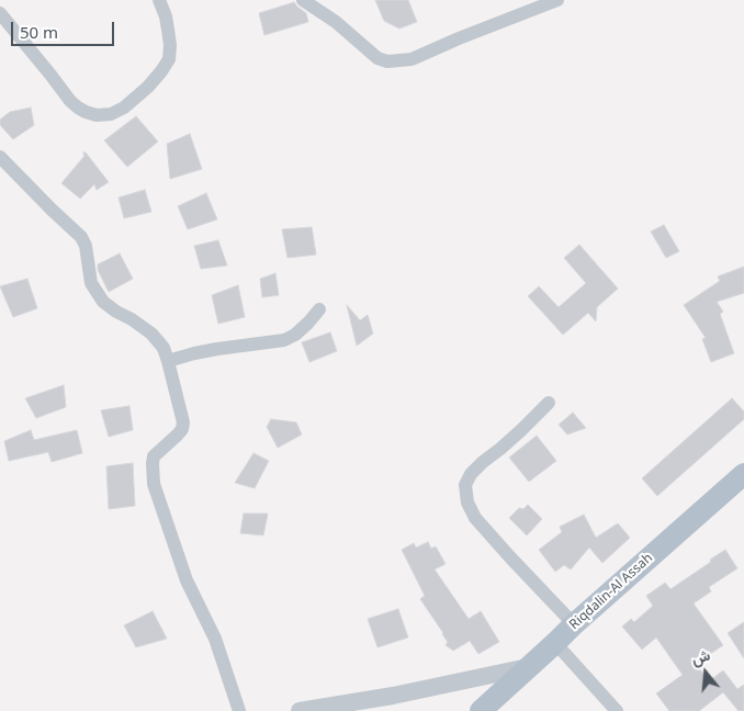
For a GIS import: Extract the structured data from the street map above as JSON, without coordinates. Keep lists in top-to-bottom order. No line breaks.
{"streets":{"main road":["Riqdalin-Al Assah"]},"scale_bar":"50 m","north":"top"}
